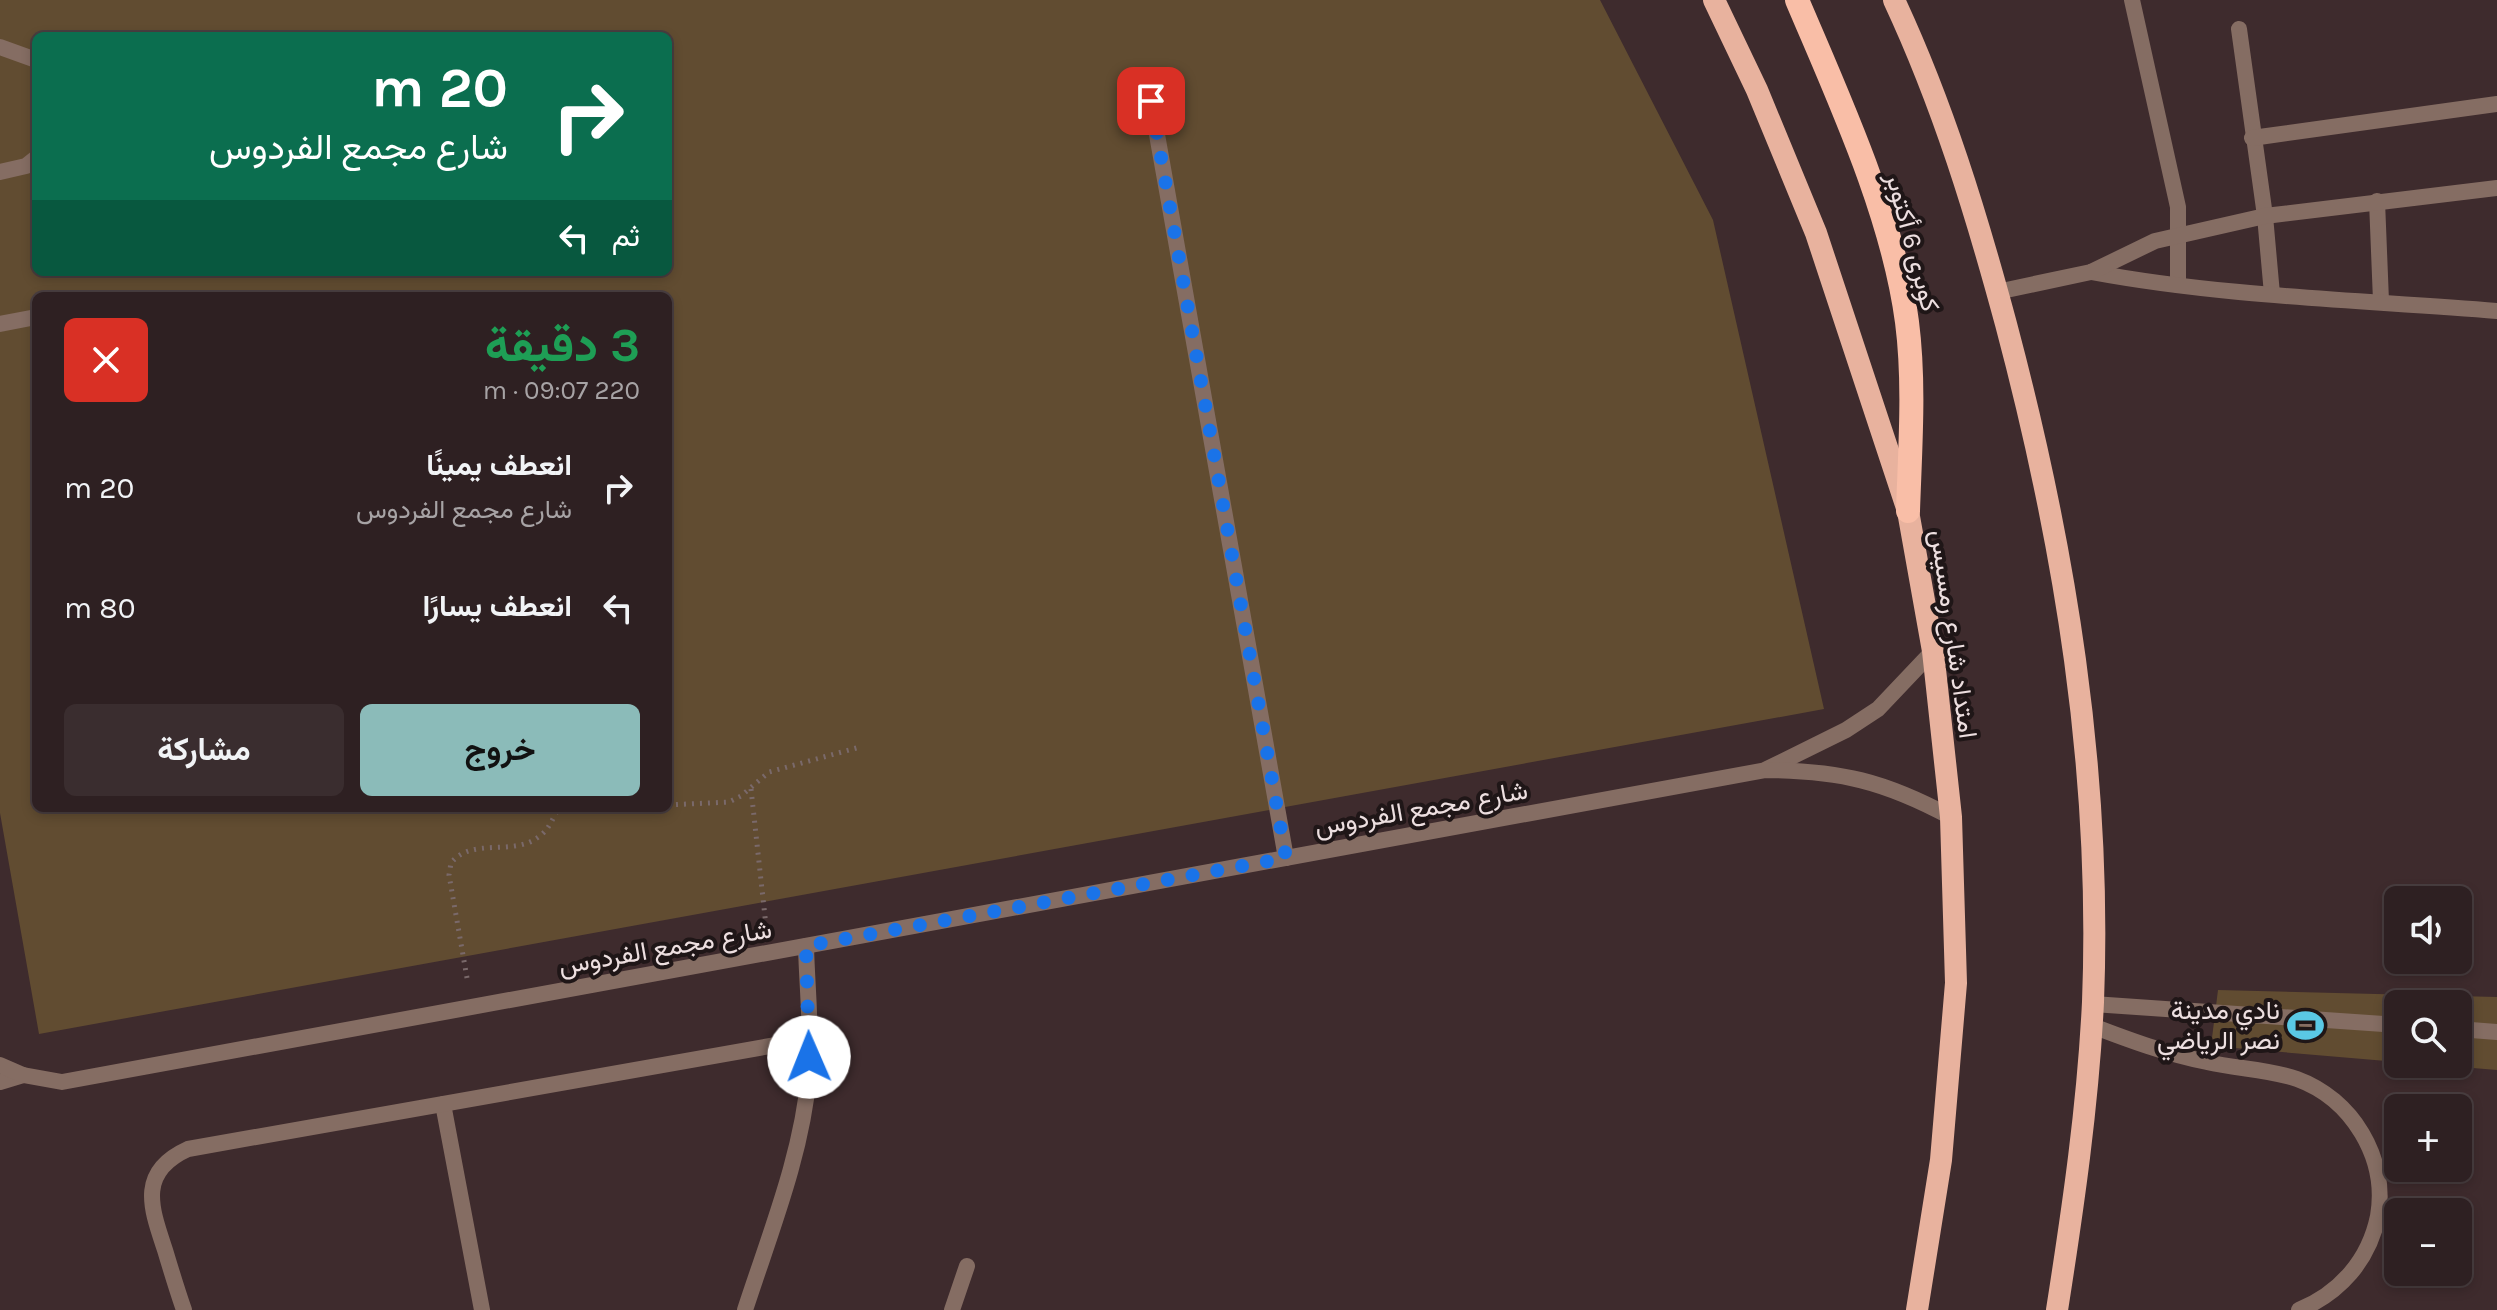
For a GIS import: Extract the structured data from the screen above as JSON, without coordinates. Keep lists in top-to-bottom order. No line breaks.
{"streets":{"highway":["كوبرى 6 أكتوبر","امتداد شارع رمسيس"],"street":["شارع مجمع الفردوس"]},"crossings":[["كوبرى 6 أكتوبر","امتداد شارع رمسيس"],["امتداد شارع رمسيس","شارع مجمع الفردوس"]],"places":{"sports":["نادي مدينة نصر الرياضي"]},"page":{"turn":["20 m","شارع مجمع الفردوس"],"then":"ثم","heading":["3 دقيقة","220 m · 09:07"],"list":[{"name":"انعطف يمينًا","note":"شارع مجمع الفردوس","value":"20 m"},{"name":"انعطف يسارًا","value":"80 m"}],"buttons":["خروج","مشاركة"],"map_buttons":["+","−"]}}
